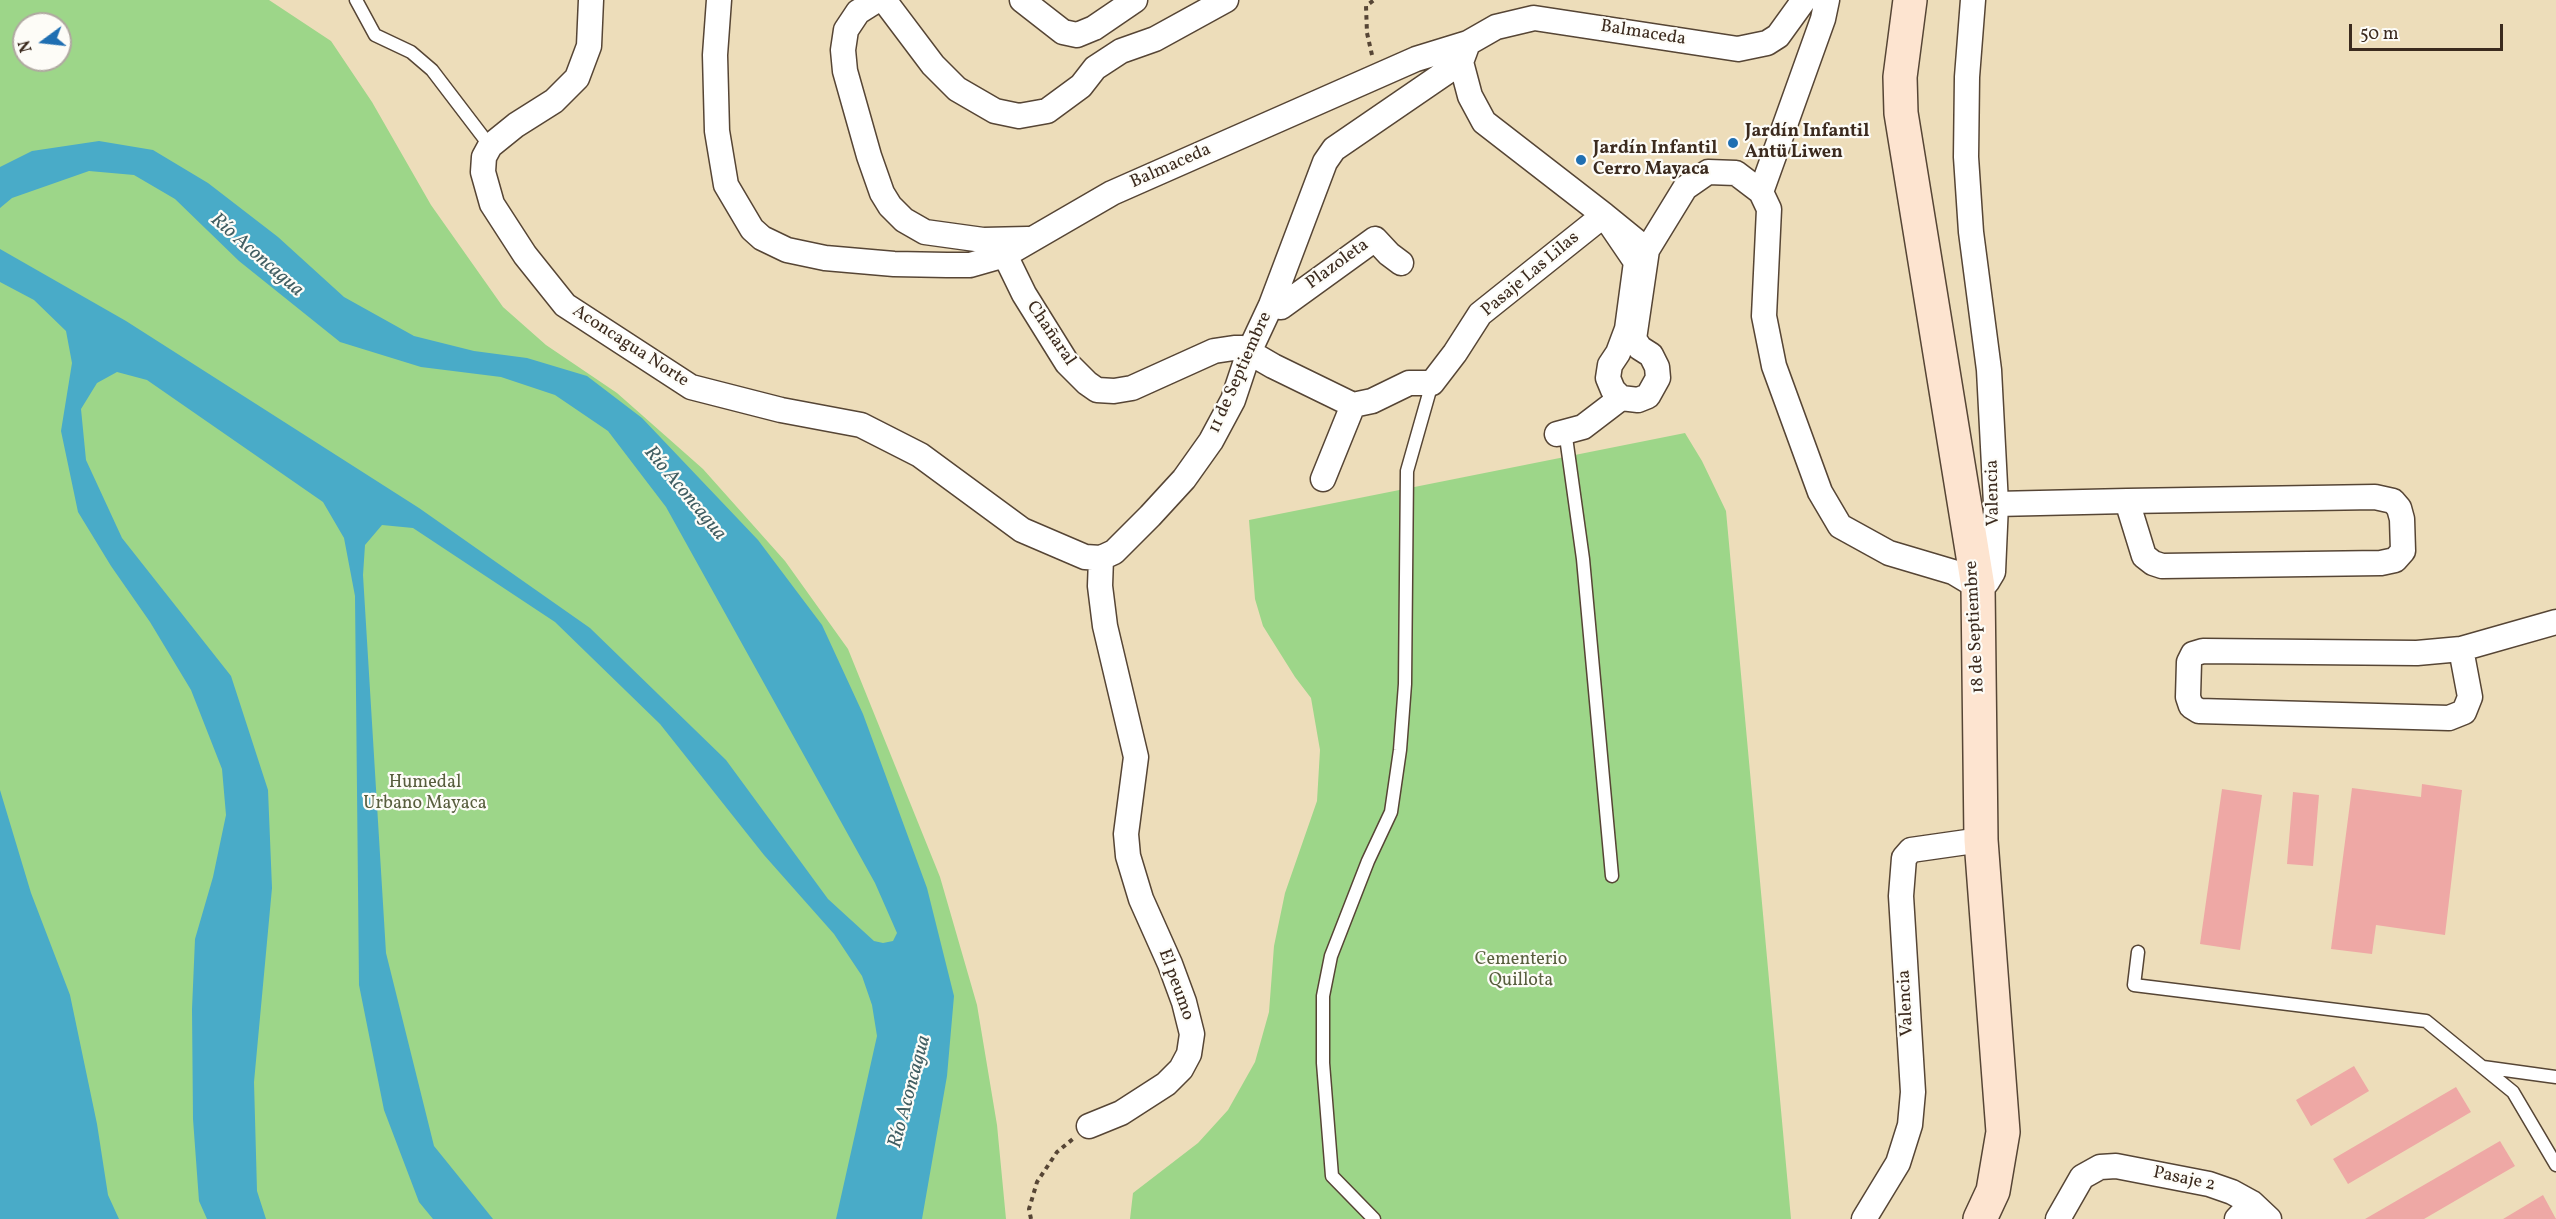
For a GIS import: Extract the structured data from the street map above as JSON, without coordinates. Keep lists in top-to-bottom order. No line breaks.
{"streets":{"street":["Balmaceda","Plazoleta","Pasaje Las Lilas","Chañaral","Aconcagua Norte","11 de Septiembre","Valencia","18 de Septiembre","El peumo","Pasaje 2"]},"crossings":[["Balmaceda","Chañaral"],["Balmaceda","11 de Septiembre"],["Plazoleta","11 de Septiembre"],["Chañaral","11 de Septiembre"],["Aconcagua Norte","11 de Septiembre"],["Aconcagua Norte","El peumo"],["11 de Septiembre","El peumo"],["Valencia","18 de Septiembre"]],"water":["Río Aconcagua"],"parks":["Humedal Urbano Mayaca","Cementerio Quillota"],"places":["Jardín Infantil Antü Liwen","Jardín Infantil Cerro Mayaca"],"scale_bar":"50 m","north":"left"}
